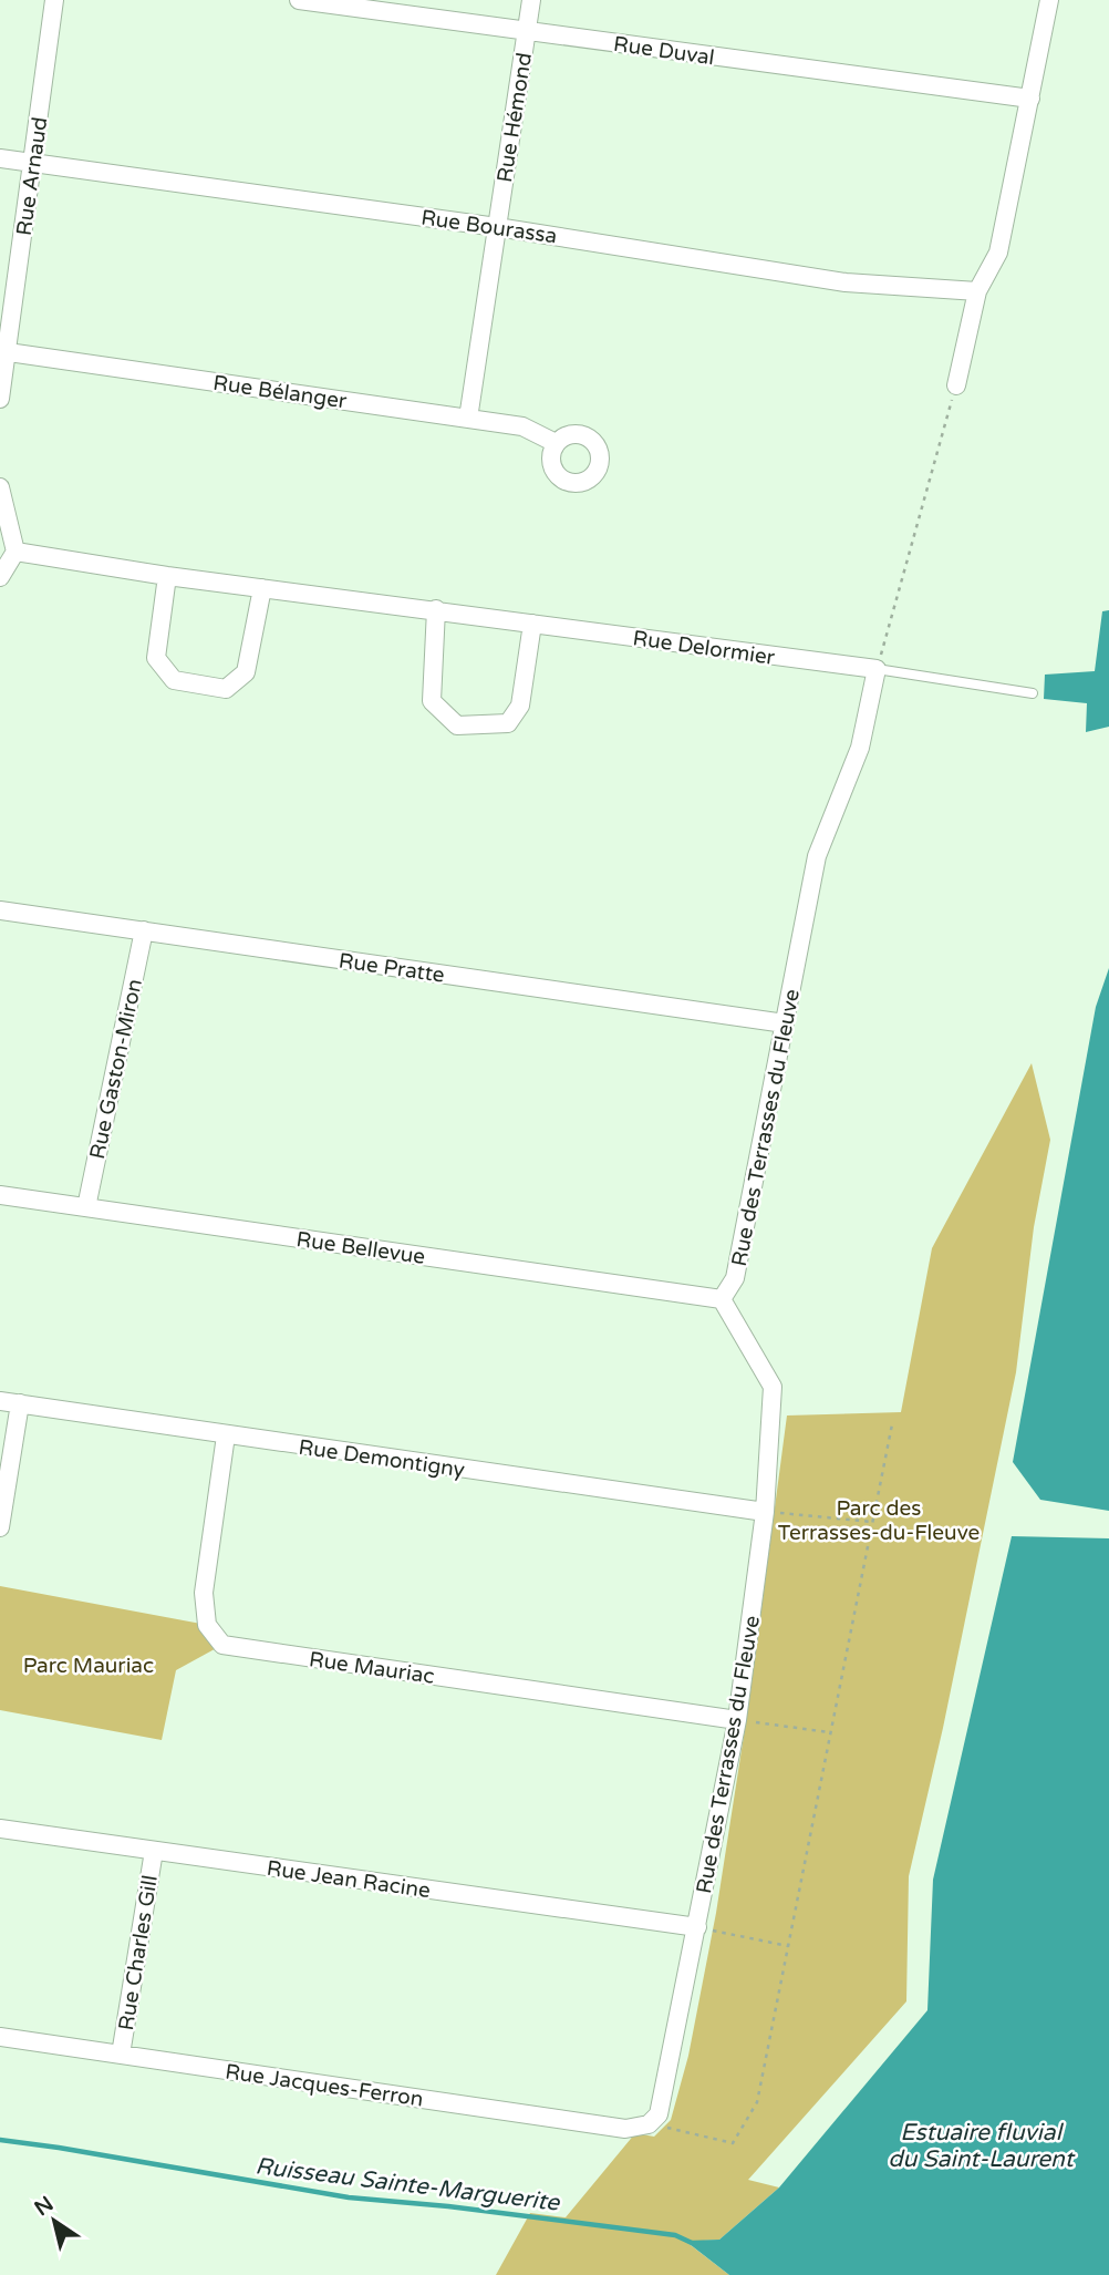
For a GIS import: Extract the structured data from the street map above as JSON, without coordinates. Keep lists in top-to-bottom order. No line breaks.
{"streets":{"street":["Rue Duval","Rue Hémond","Rue Arnaud","Rue Bourassa","Rue Bélanger","Rue Delormier","Rue Pratte","Rue Gaston-Miron","Rue des Terrasses du Fleuve","Rue Bellevue","Rue Demontigny","Rue Mauriac","Rue Jean Racine","Rue Charles Gill","Rue Jacques-Ferron"]},"crossings":[["Rue Duval","Rue Hémond"],["Rue Hémond","Rue Bourassa"],["Rue Hémond","Rue Bélanger"],["Rue Arnaud","Rue Bourassa"],["Rue Arnaud","Rue Bélanger"],["Rue Delormier","Rue des Terrasses du Fleuve"],["Rue Pratte","Rue Gaston-Miron"],["Rue Pratte","Rue des Terrasses du Fleuve"],["Rue Gaston-Miron","Rue Bellevue"],["Rue des Terrasses du Fleuve","Rue Bellevue"],["Rue des Terrasses du Fleuve","Rue Demontigny"],["Rue des Terrasses du Fleuve","Rue Mauriac"],["Rue des Terrasses du Fleuve","Rue Jean Racine"],["Rue des Terrasses du Fleuve","Rue Jacques-Ferron"],["Rue Demontigny","Rue Mauriac"],["Rue Jean Racine","Rue Charles Gill"],["Rue Charles Gill","Rue Jacques-Ferron"]],"water":["Estuaire fluvial du Saint-Laurent","Ruisseau Sainte-Marguerite"],"parks":["Parc des Terrasses-du-Fleuve","Parc Mauriac"],"north":"top left"}
